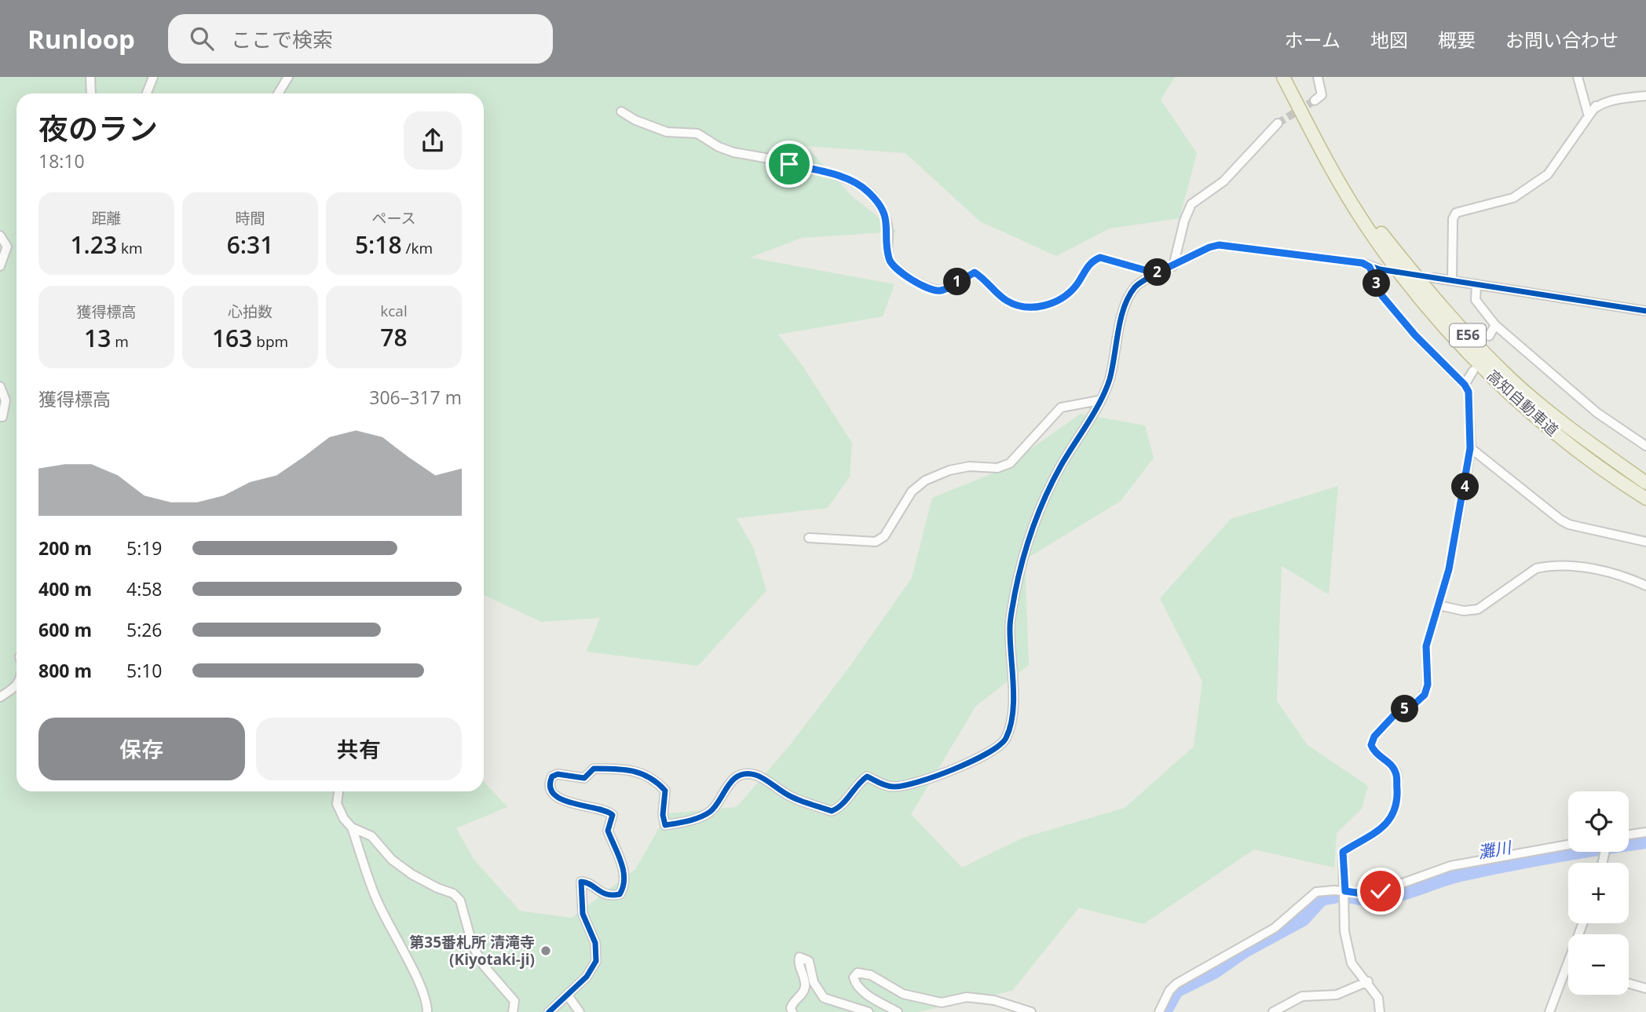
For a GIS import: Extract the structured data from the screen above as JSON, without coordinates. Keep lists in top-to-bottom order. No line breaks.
{"streets":{"highway":["E56","高知自動車道"]},"water":["灘川"],"places":["第35番札所 清滝寺 (Kiyotaki-ji)"],"page":{"header":"Runloop","search":"ここで検索","nav":["ホーム","地図","概要","お問い合わせ"],"heading":["夜のラン","18:10"],"stats":[["距離","1.23 km"],["時間","6:31"],["ペース","5:18 /km"],["獲得標高","13 m"],["心拍数","163 bpm"],["kcal","78"]],"pins":["2","1","3","4","5"],"chart":["獲得標高","306–317 m"],"list":[{"name":"200 m","note":"5:19"},{"name":"400 m","note":"4:58"},{"name":"600 m","note":"5:26"},{"name":"800 m","note":"5:10"}],"buttons":["保存","共有"],"map_buttons":["+","−"]}}
